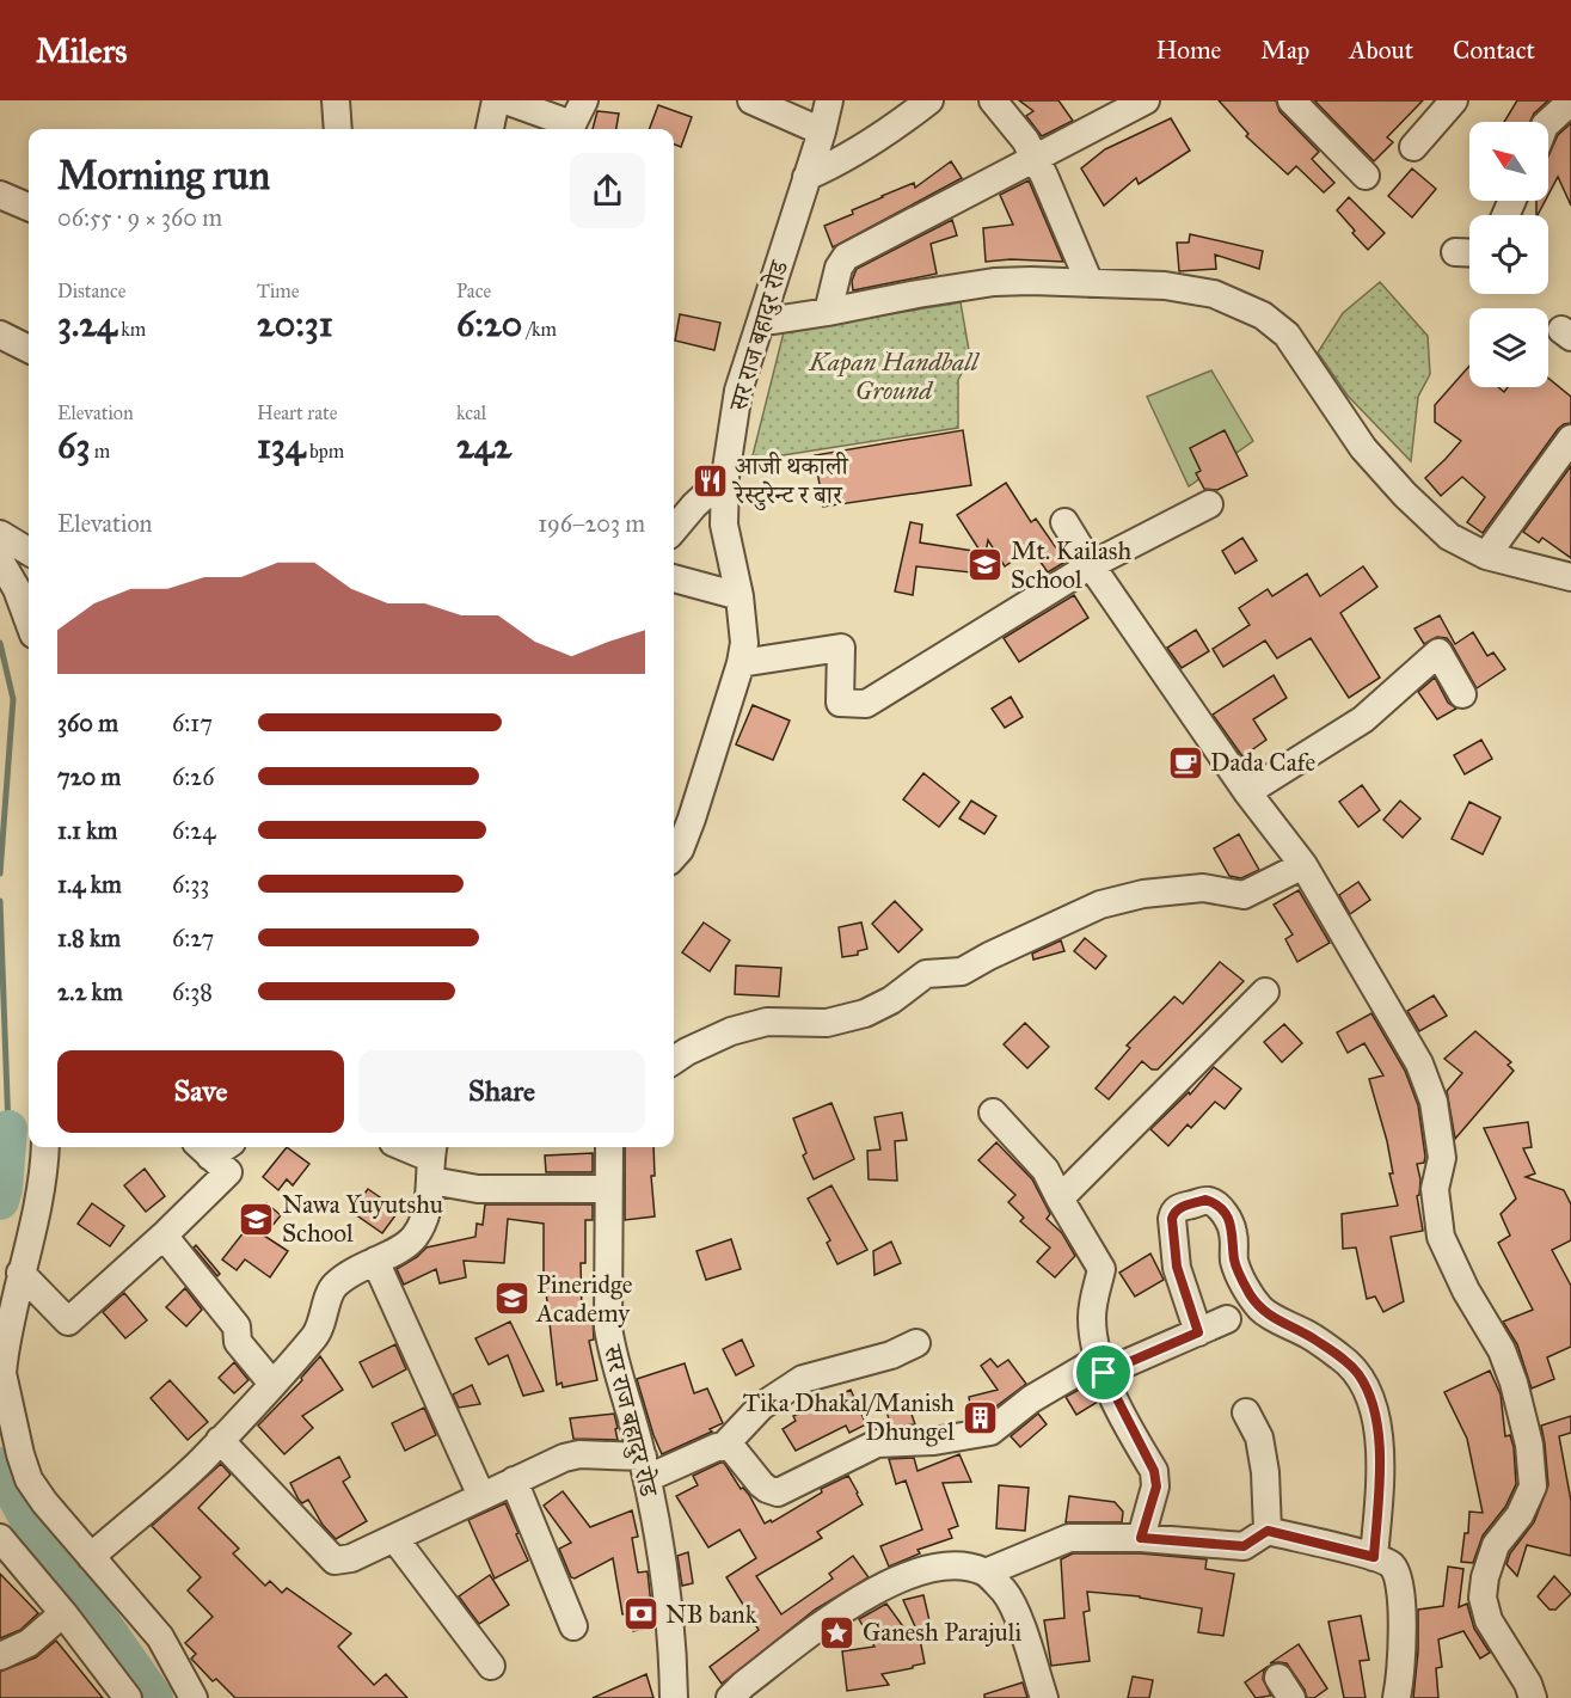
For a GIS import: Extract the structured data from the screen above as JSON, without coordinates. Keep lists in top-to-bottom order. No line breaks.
{"streets":{"street":["सर राज बहादुर रोड"]},"parks":["Kapan Handball Ground"],"places":{"restaurant":["आजी थकाली रेस्टुरेन्ट र बार"],"school or university":["Mt. Kailash School","Nawa Yuyutshu School","Pineridge Academy"],"cafe":["Dada Cafe"],"building":["Tika Dhakal/Manish Dhungel"],"bank":["NB bank"],"place":["Ganesh Parajuli"]},"north":"top left","page":{"header":"Milers","nav":["Home","Map","About","Contact"],"heading":["Morning run","06:55 · 9 × 360 m"],"stats":[["Distance","3.24 km"],["Time","20:31"],["Pace","6:20 /km"],["Elevation","63 m"],["Heart rate","134 bpm"],["kcal","242"]],"chart":["Elevation","196–203 m"],"list":[{"name":"360 m","note":"6:17"},{"name":"720 m","note":"6:26"},{"name":"1.1 km","note":"6:24"},{"name":"1.4 km","note":"6:33"},{"name":"1.8 km","note":"6:27"},{"name":"2.2 km","note":"6:38"}],"buttons":["Save","Share"]}}
